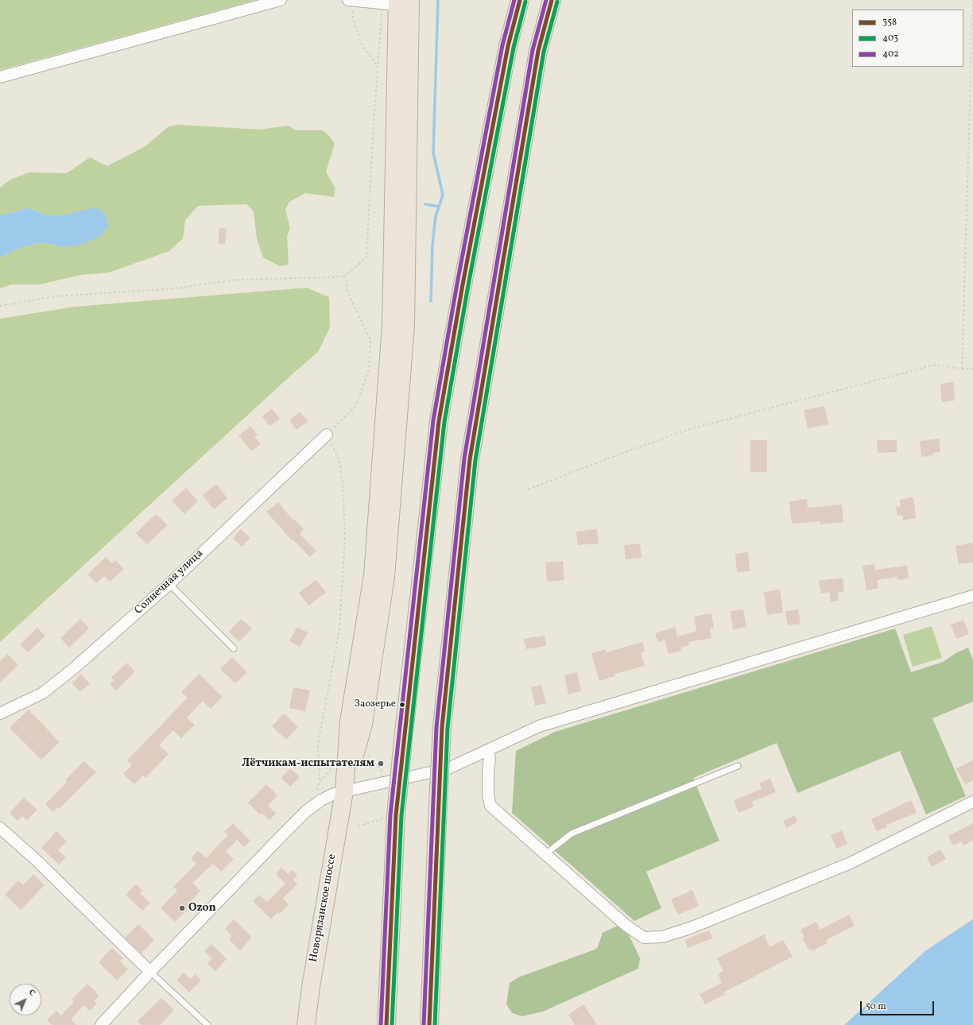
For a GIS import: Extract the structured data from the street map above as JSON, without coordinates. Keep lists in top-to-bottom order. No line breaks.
{"streets":{"main road":["Новорязанское шоссе"],"street":["Солнечная улица"]},"places":["Заозерье","Лётчикам-испытателям","Ozon"],"lines":["transit line 358","transit line 402","transit line 403"],"legend":["358","403","402"],"scale_bar":"50 m","north":"top right"}
